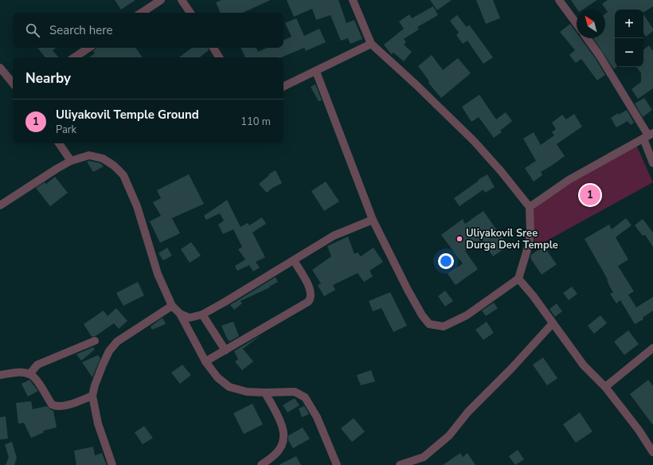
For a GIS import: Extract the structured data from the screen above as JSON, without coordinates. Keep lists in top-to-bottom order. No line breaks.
{"places":["Uliyakovil Sree Durga Devi Temple"],"north":"top left","page":{"map_buttons":["+","−"],"search":"Search here","heading":"Nearby","list":[{"mark":"1","name":"Uliyakovil Temple Ground","note":"Park","value":"110 m"}],"pins":"1"}}
